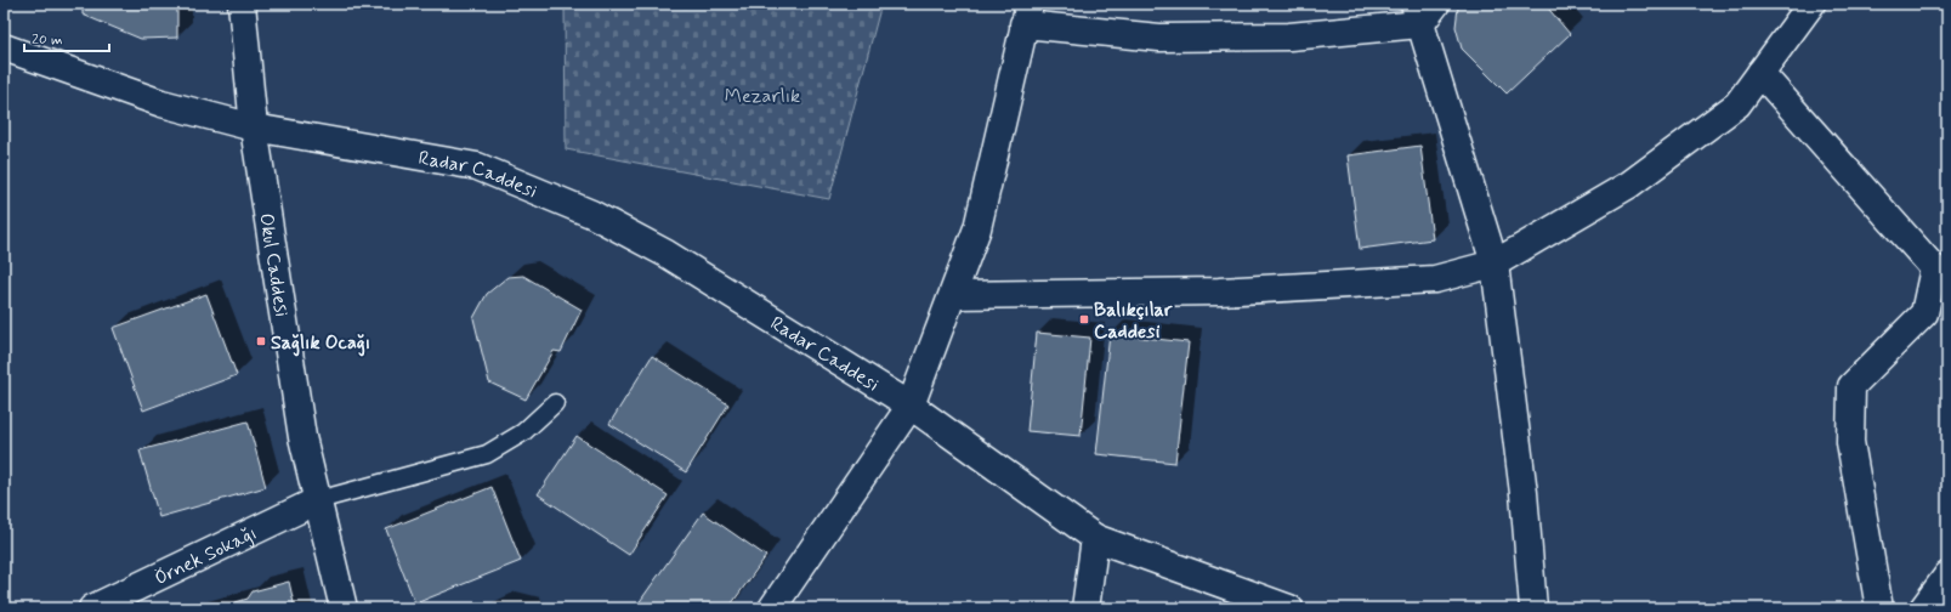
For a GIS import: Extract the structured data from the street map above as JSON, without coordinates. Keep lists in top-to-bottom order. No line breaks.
{"streets":{"street":["Radar Caddesi","Okul Caddesi","Örnek Sokağı"]},"crossings":[["Radar Caddesi","Okul Caddesi"],["Okul Caddesi","Örnek Sokağı"]],"parks":["Mezarlık"],"places":{"transit":["Balıkçılar Caddesi","Sağlık Ocağı"]},"scale_bar":"20 m"}
